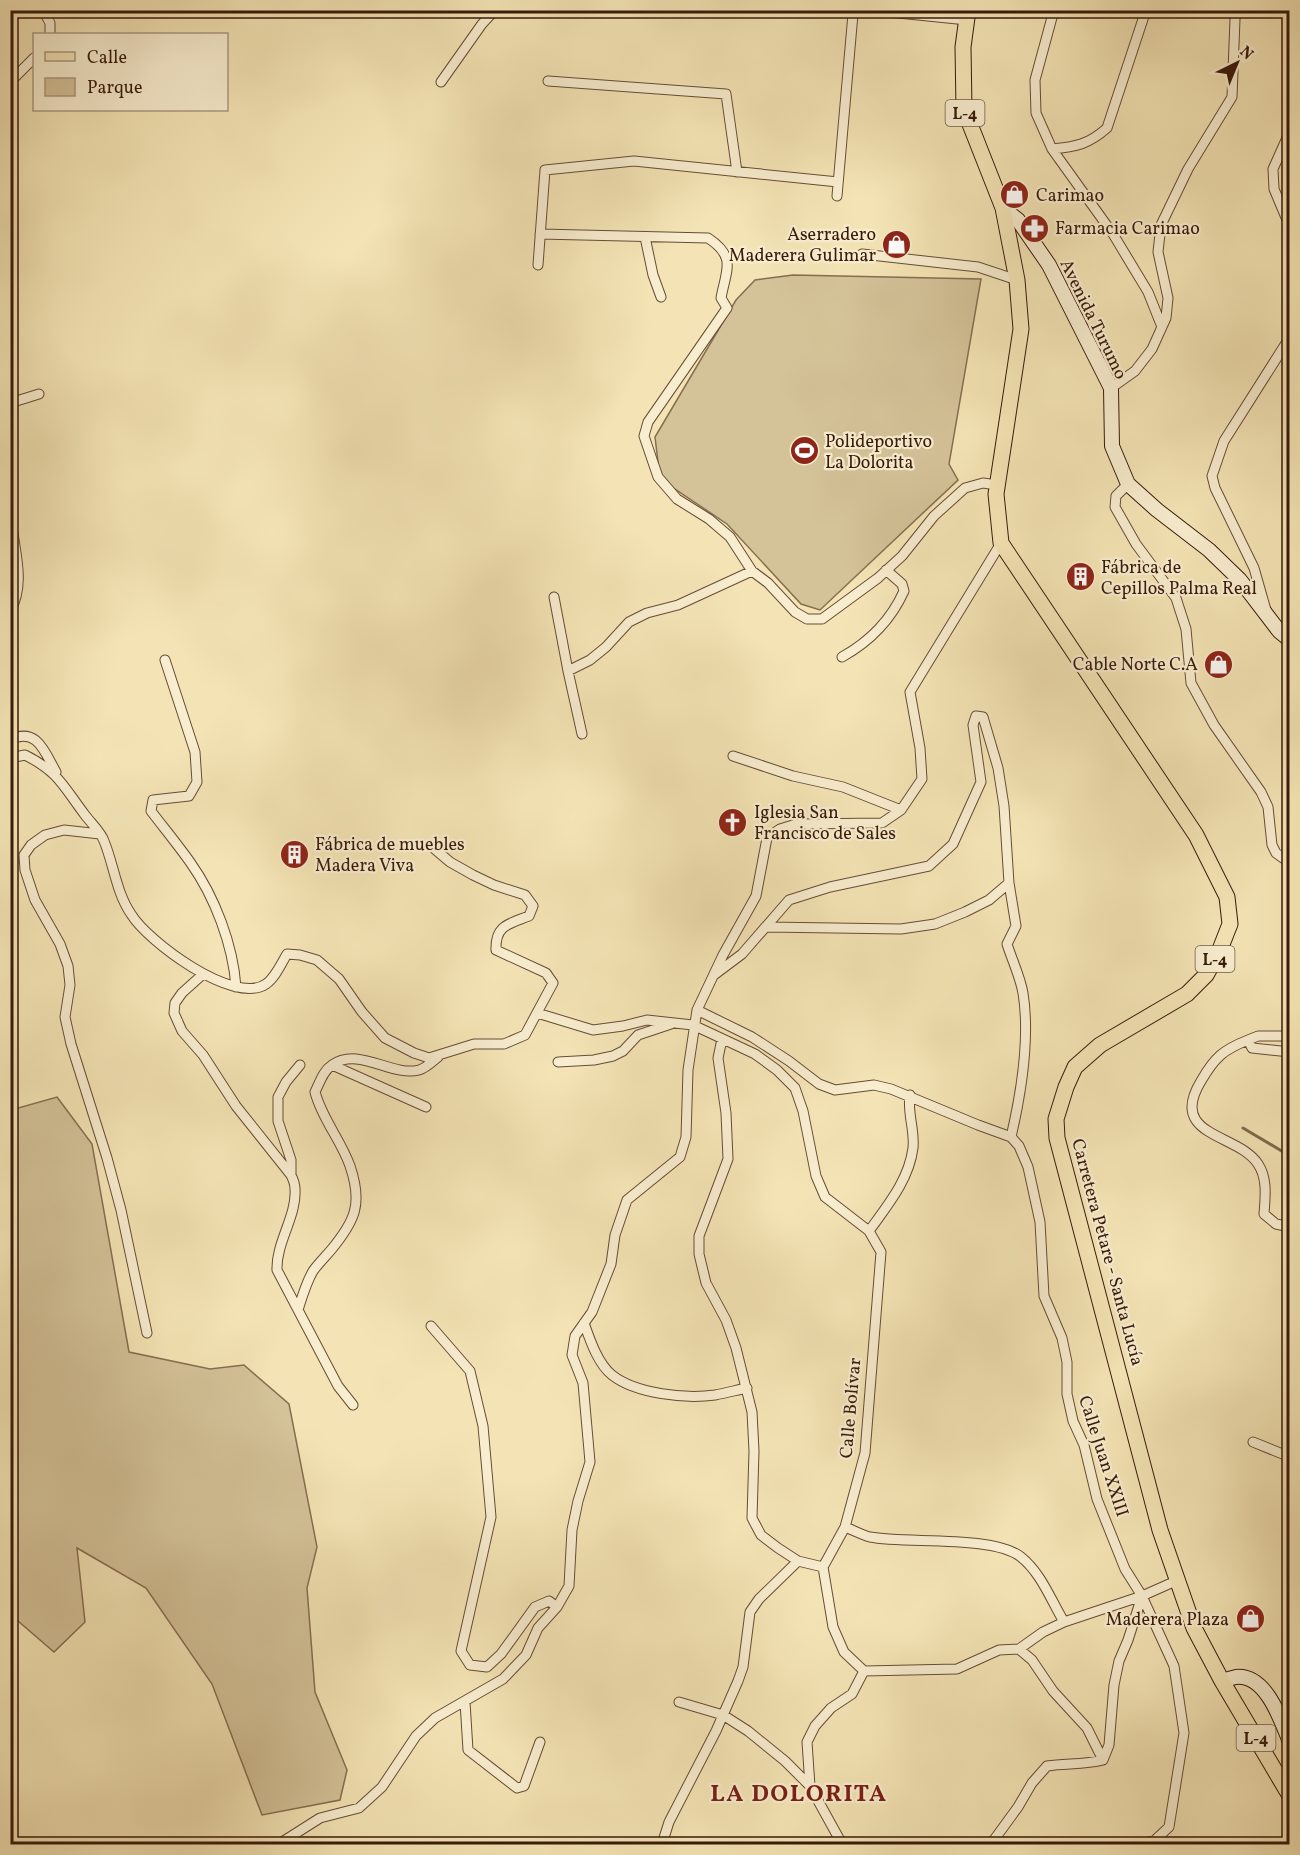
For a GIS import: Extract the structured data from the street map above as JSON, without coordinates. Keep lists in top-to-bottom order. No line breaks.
{"streets":{"main road":["L-4","Carretera Petare - Santa Lucía"],"street":["Avenida Turumo","Calle Bolívar","Calle Juan XXIII"]},"crossings":[["Avenida Turumo","Carretera Petare - Santa Lucía"]],"districts":["LA DOLORITA"],"places":{"shop":["Carimao","Aserradero Maderera Gulimar","Cable Norte C.A","Maderera Plaza"],"pharmacy":["Farmacia Carimao"],"sports":["Polideportivo La Dolorita"],"building":["Fábrica de Cepillos Palma Real","Fábrica de muebles Madera Viva"],"church":["Iglesia San Francisco de Sales"]},"legend":["Calle","Parque"],"north":"top right"}
